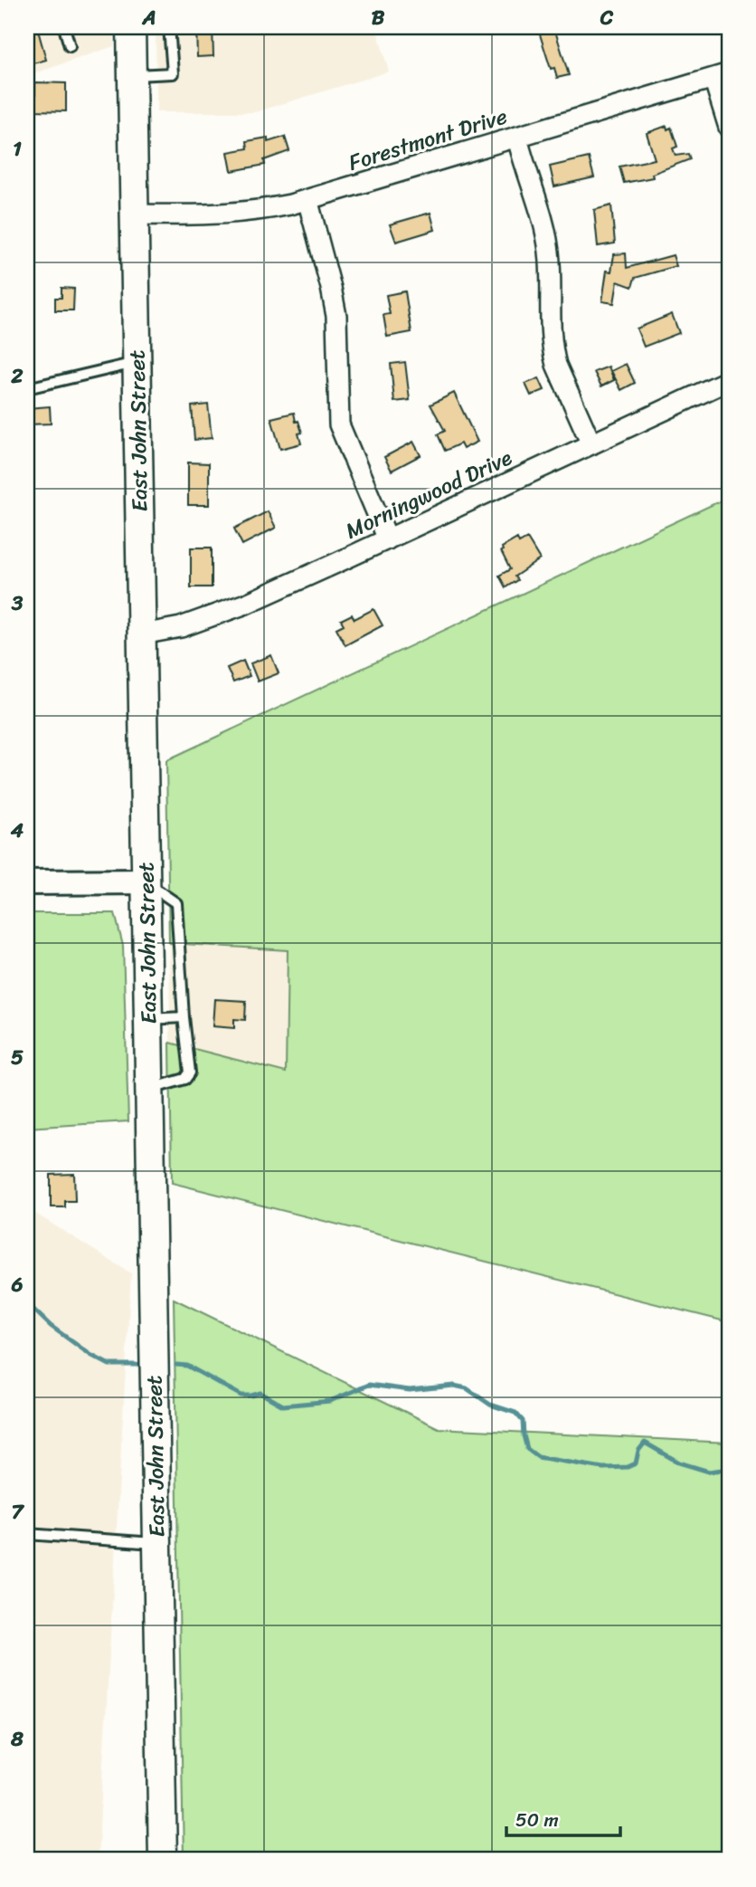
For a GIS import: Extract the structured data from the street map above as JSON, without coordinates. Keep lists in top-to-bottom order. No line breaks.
{"streets":{"main road":["East John Street"],"street":["Forestmont Drive","Morningwood Drive"]},"crossings":[["Forestmont Drive","East John Street"],["East John Street","Morningwood Drive"]],"scale_bar":"50 m","grid":{"columns":["A","B","C"],"rows":["1","2","3","4","5","6","7","8"]}}
